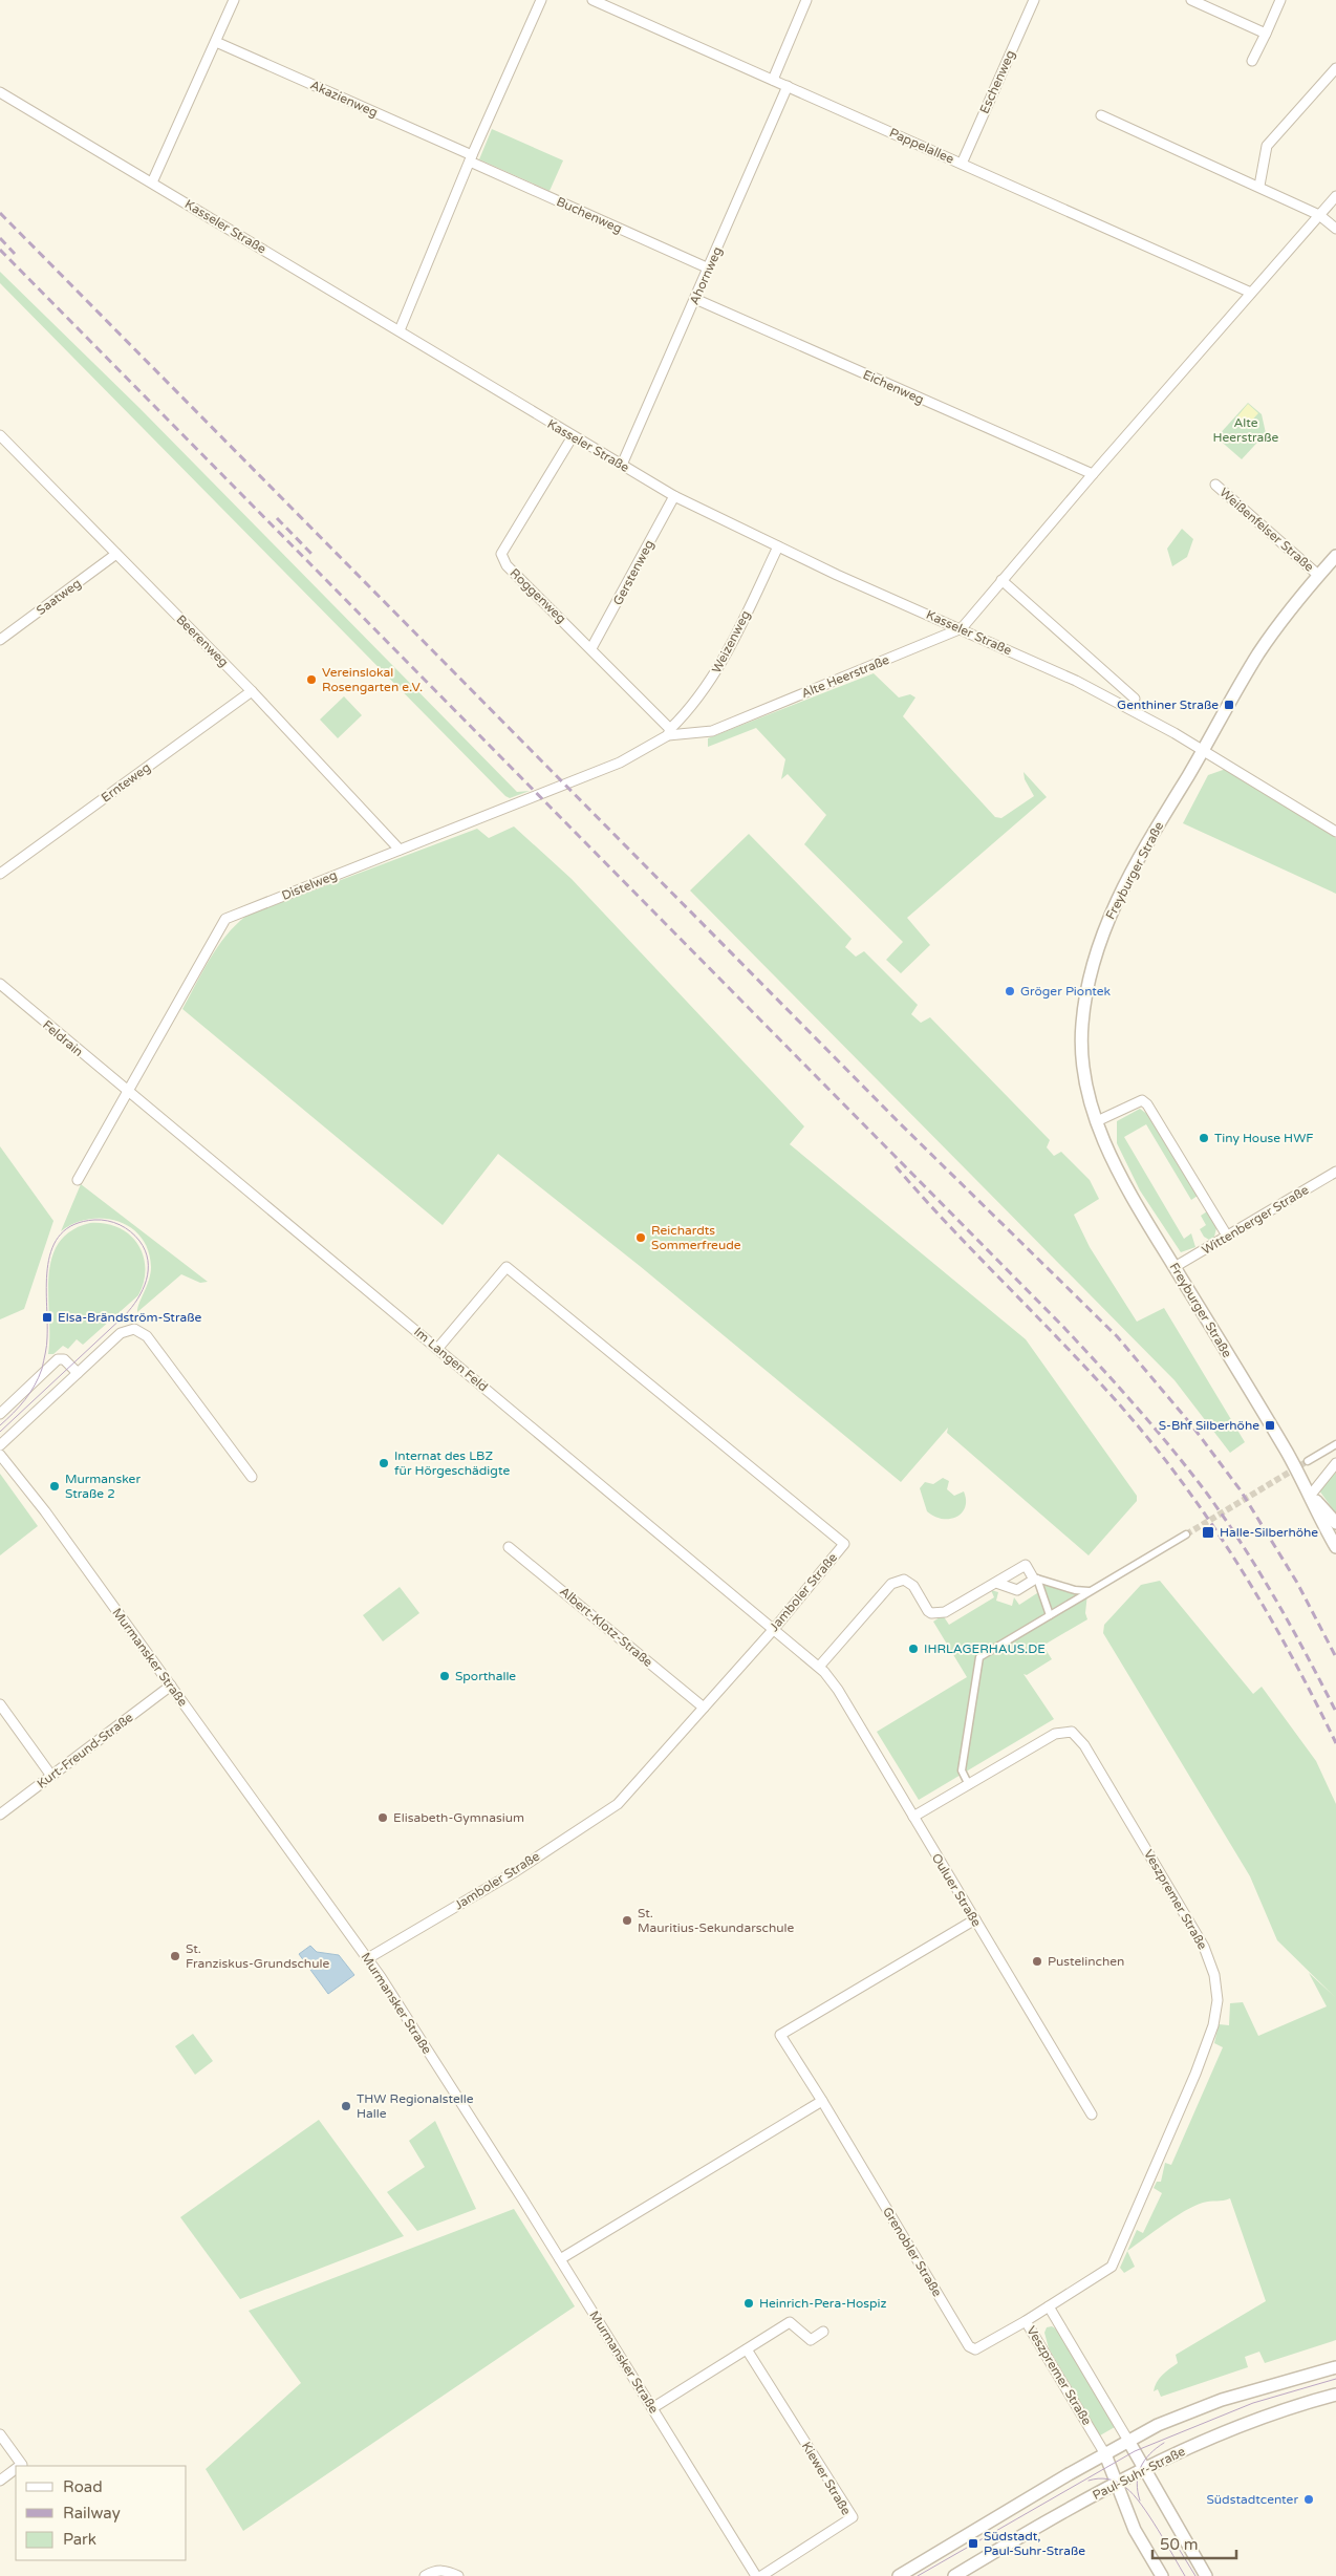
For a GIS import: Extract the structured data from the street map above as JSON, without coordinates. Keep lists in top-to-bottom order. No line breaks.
{"streets":{"street":["Eschenweg","Akazienweg","Pappelallee","Buchenweg","Kasseler Straße","Ahornweg","Eichenweg","Weißenfelser Straße","Gerstenweg","Roggenweg","Saatweg","Beerenweg","Weizenweg","Alte Heerstraße","Ernteweg","Freyburger Straße","Distelweg","Feldrain","Wittenberger Straße","Im Langen Feld","Jamboler Straße","Albert-Klotz-Straße","Murmansker Straße","Kurt-Freund-Straße","Ouluer Straße","Veszpremer Straße","Grenobler Straße","Paul-Suhr-Straße","Kiewer Straße"]},"crossings":[["Eschenweg","Pappelallee"],["Akazienweg","Buchenweg"],["Pappelallee","Ahornweg"],["Pappelallee","Alte Heerstraße"],["Buchenweg","Ahornweg"],["Kasseler Straße","Ahornweg"],["Kasseler Straße","Weißenfelser Straße"],["Kasseler Straße","Gerstenweg"],["Kasseler Straße","Roggenweg"],["Kasseler Straße","Weizenweg"],["Kasseler Straße","Alte Heerstraße"],["Kasseler Straße","Freyburger Straße"],["Ahornweg","Eichenweg"],["Eichenweg","Alte Heerstraße"],["Weißenfelser Straße","Freyburger Straße"],["Gerstenweg","Roggenweg"],["Roggenweg","Weizenweg"],["Roggenweg","Alte Heerstraße"],["Roggenweg","Distelweg"],["Saatweg","Beerenweg"],["Beerenweg","Ernteweg"],["Beerenweg","Distelweg"],["Weizenweg","Alte Heerstraße"],["Weizenweg","Distelweg"],["Alte Heerstraße","Distelweg"],["Freyburger Straße","Wittenberger Straße"],["Distelweg","Feldrain"],["Distelweg","Im Langen Feld"],["Feldrain","Im Langen Feld"],["Im Langen Feld","Jamboler Straße"],["Im Langen Feld","Ouluer Straße"],["Jamboler Straße","Albert-Klotz-Straße"],["Jamboler Straße","Murmansker Straße"],["Jamboler Straße","Ouluer Straße"],["Murmansker Straße","Kurt-Freund-Straße"],["Ouluer Straße","Veszpremer Straße"],["Ouluer Straße","Grenobler Straße"],["Veszpremer Straße","Grenobler Straße"]],"parks":["Alte Heerstraße"],"places":{"other":["Vereinslokal Rosengarten e.V.","Gröger Piontek","Tiny House HWF","Reichardts Sommerfreude","Internat des LBZ für Hörgeschädigte","Murmansker Straße 2","IHRLAGERHAUS.DE","Sporthalle","Elisabeth-Gymnasium","St. Mauritius-Sekundarschule","St. Franziskus-Grundschule","Pustelinchen","THW Regionalstelle Halle","Heinrich-Pera-Hospiz","Südstadtcenter"],"transit":["Genthiner Straße","Elsa-Brändström-Straße","S-Bhf Silberhöhe","Halle-Silberhöhe","Südstadt, Paul-Suhr-Straße"]},"legend":["Road","Railway","Park"],"scale_bar":"50 m"}
